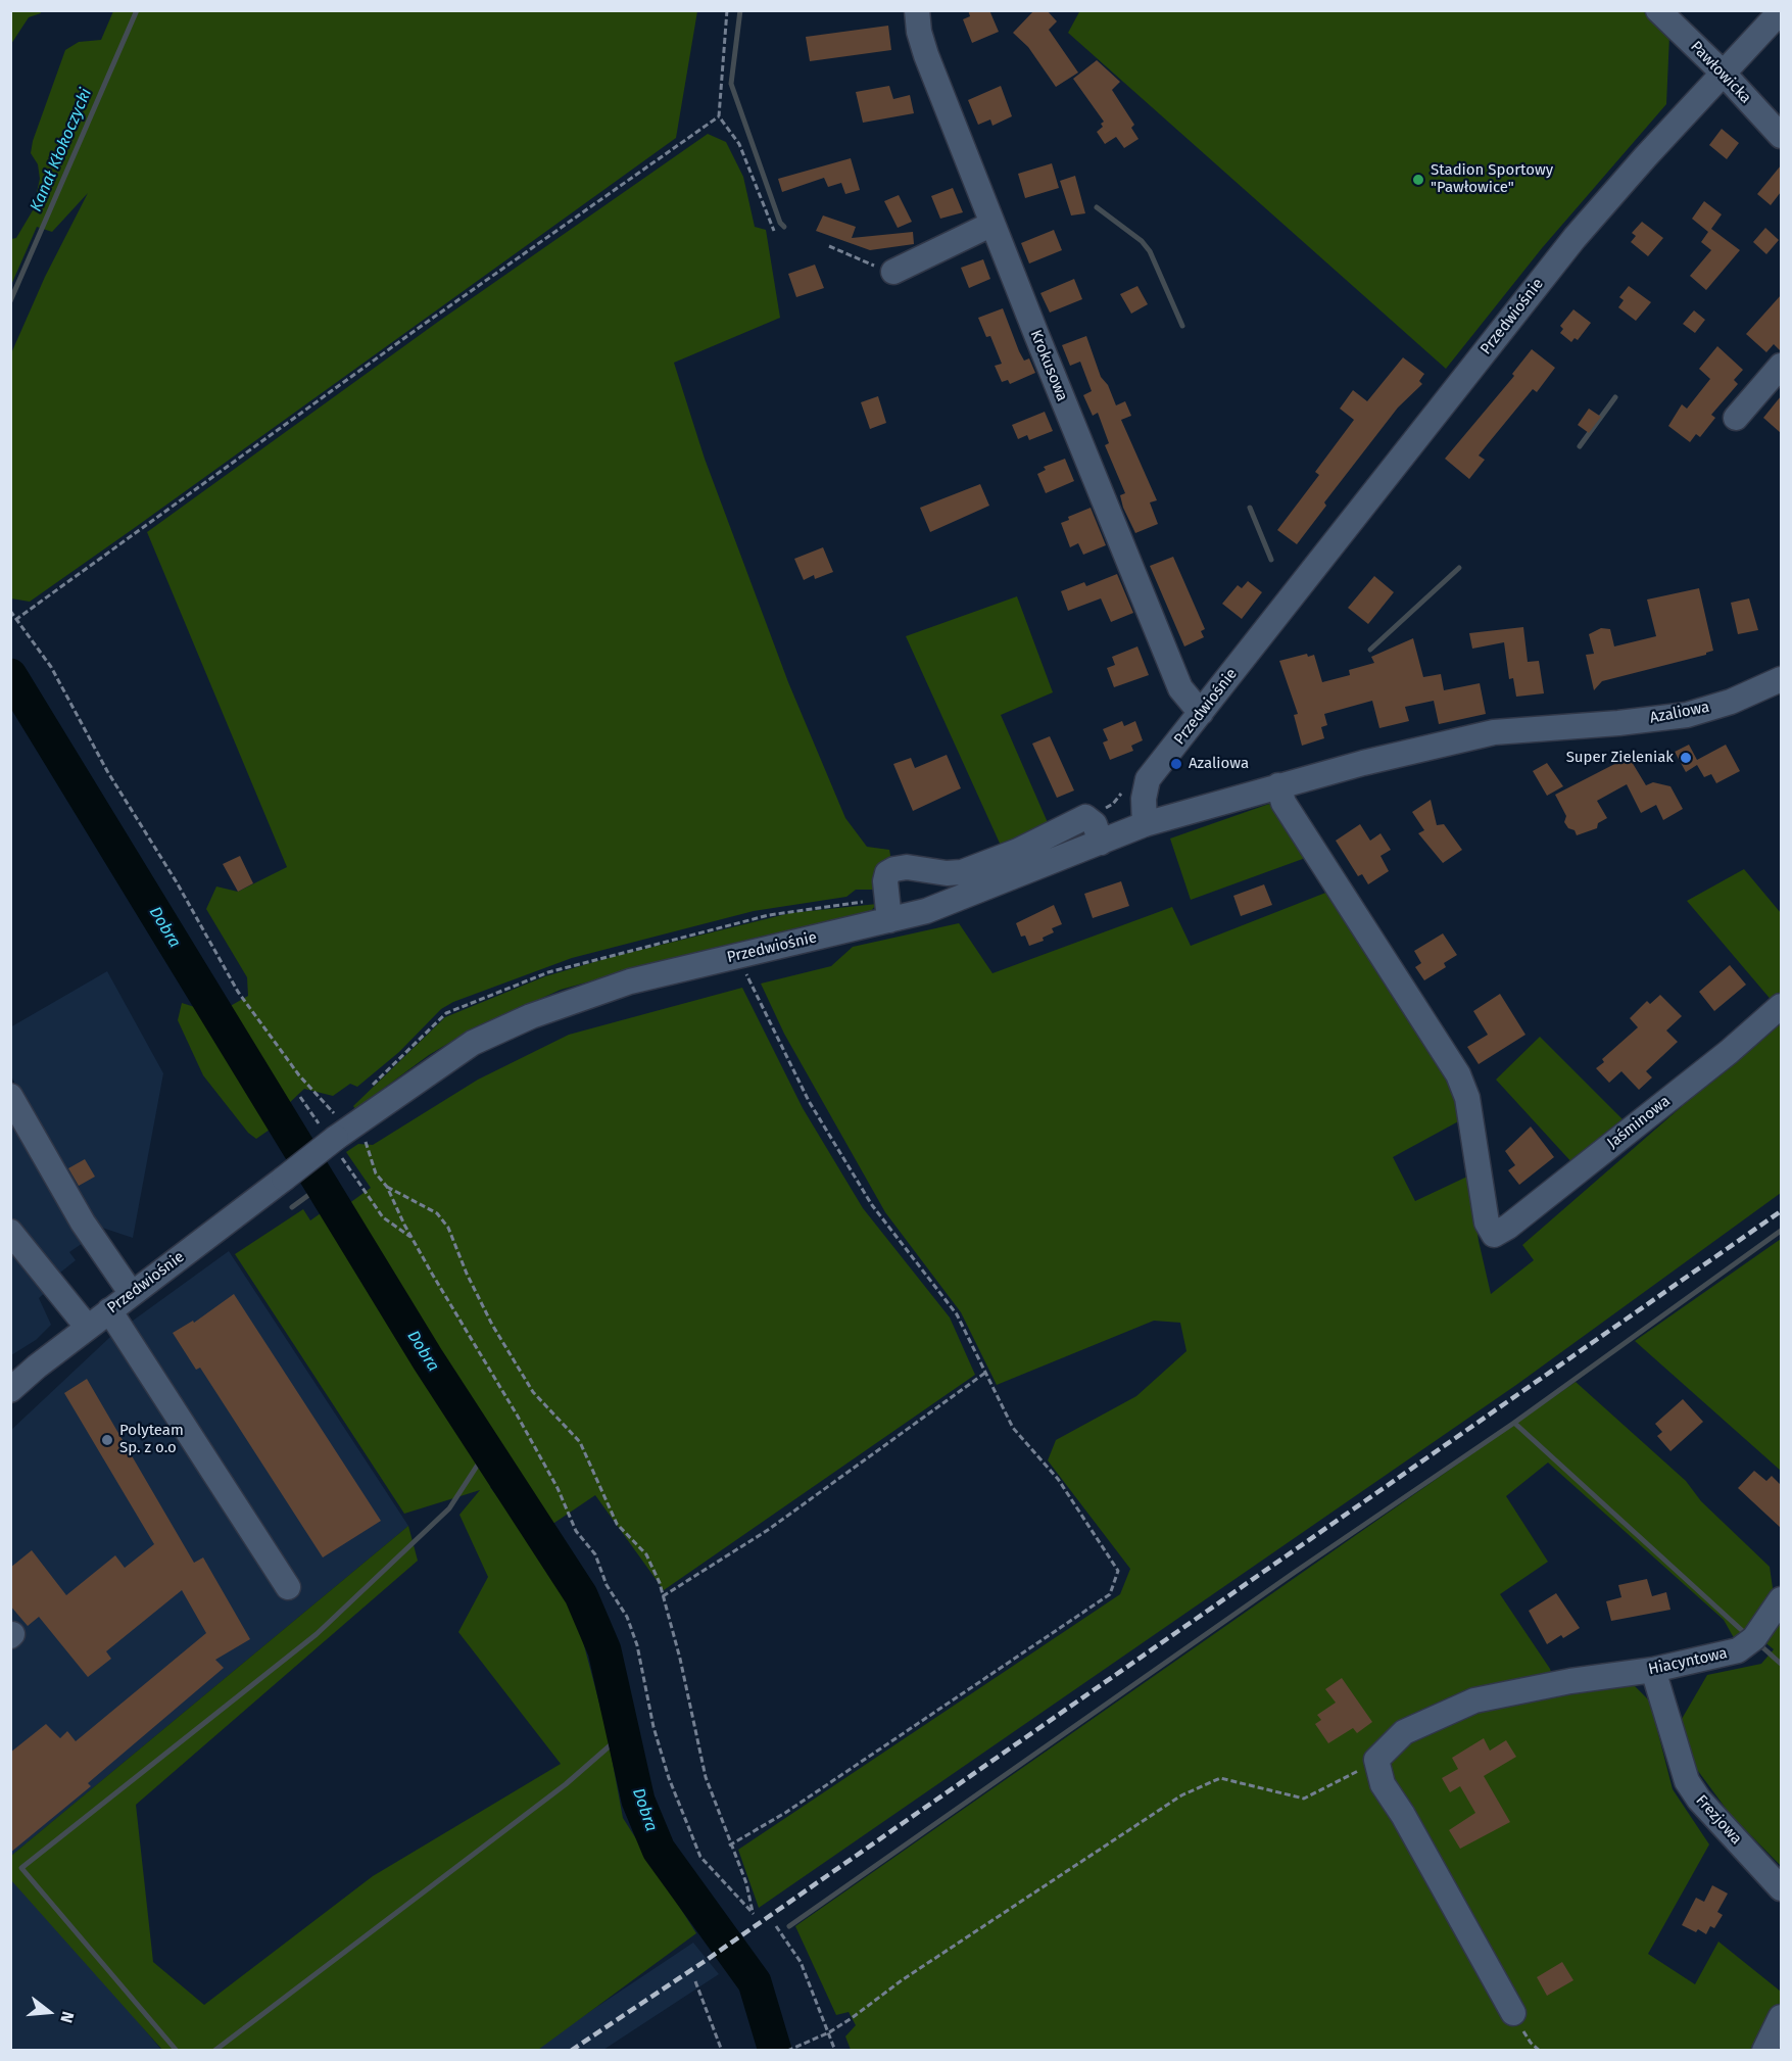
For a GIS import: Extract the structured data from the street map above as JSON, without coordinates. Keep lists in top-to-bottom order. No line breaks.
{"streets":{"street":["Pawłowicka","Przedwiośnie","Krokusowa","Azaliowa","Jaśminowa","Hiacyntowa","Frezjowa"]},"crossings":[["Pawłowicka","Przedwiośnie"],["Przedwiośnie","Krokusowa"],["Przedwiośnie","Azaliowa"],["Azaliowa","Jaśminowa"],["Hiacyntowa","Frezjowa"]],"water":["Kanał Kłokoczycki","Dobra"],"places":["Stadion Sportowy \"Pawłowice\"","Super Zieleniak","Azaliowa","Polyteam Sp. z o.o"],"north":"right"}
